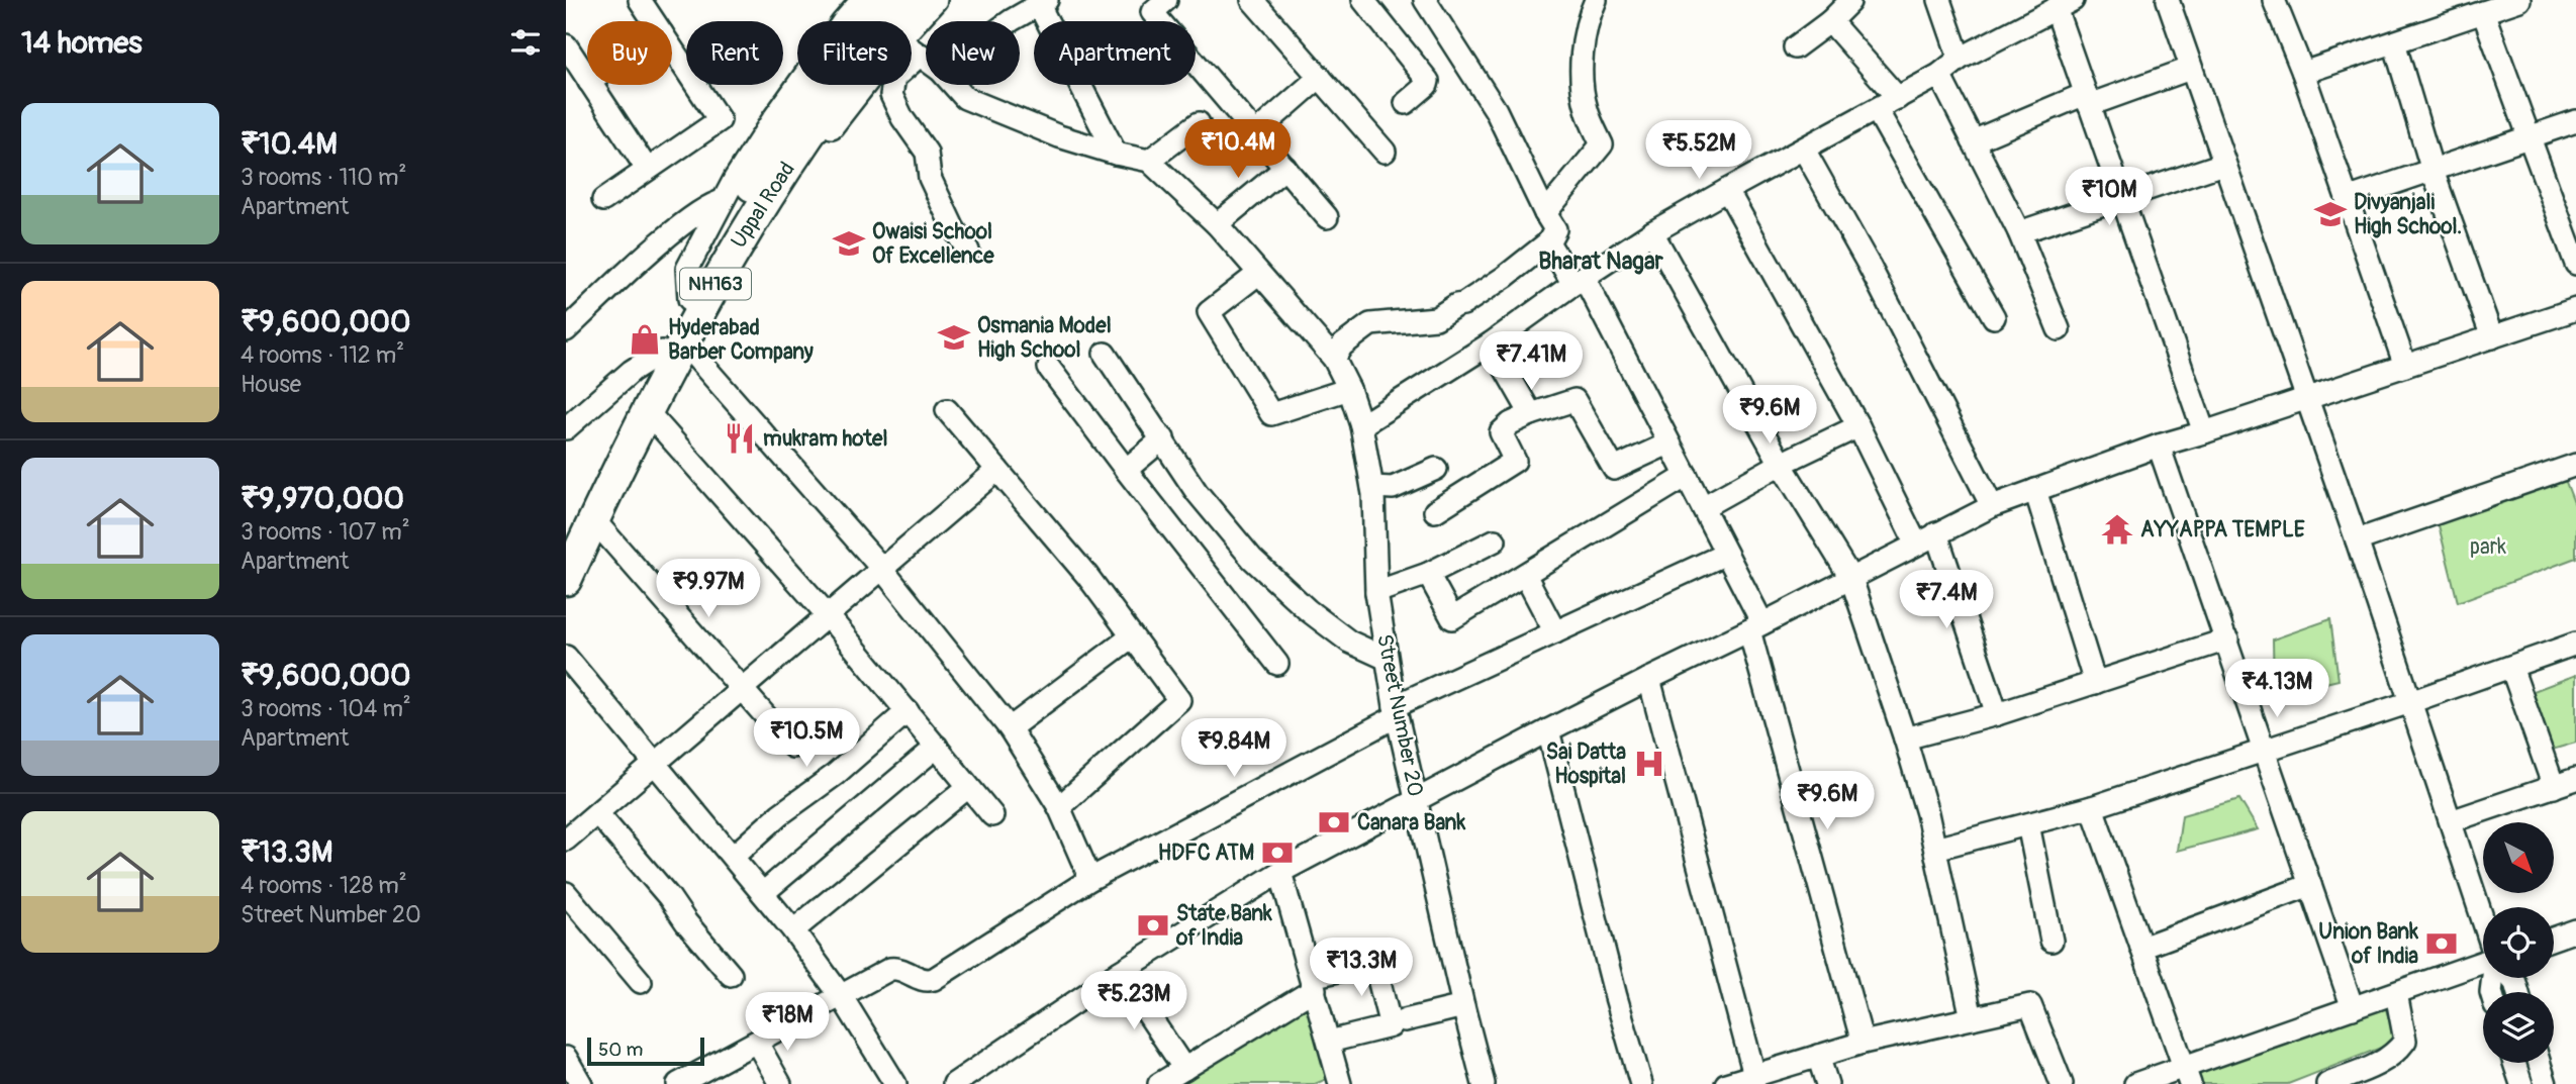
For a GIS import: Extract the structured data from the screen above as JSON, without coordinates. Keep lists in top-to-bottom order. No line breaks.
{"streets":{"highway":["NH163"],"street":["Street Number 20"]},"districts":["Bharat Nagar"],"parks":["park"],"places":{"school or university":["Divyanjali High School.","Owaisi School Of Excellence","Osmania Model High School"],"shop":["Hyderabad Barber Company"],"restaurant":["mukram hotel"],"temple":["AYYAPPA TEMPLE"],"hospital":["Sai Datta Hospital"],"bank":["Canara Bank","HDFC ATM","State Bank of India","Union Bank of India"]},"scale_bar":"50 m","north":"bottom right","page":{"heading":"14 homes","chip":["Buy","Rent","Filters","New","Apartment"],"list":[{"name":"₹10.4M","note":"3 rooms · 110 m² · Apartment"},{"name":"₹9,600,000","note":"4 rooms · 112 m² · House"},{"name":"₹9,970,000","note":"3 rooms · 107 m² · Apartment"},{"name":"₹9,600,000","note":"3 rooms · 104 m² · Apartment"},{"name":"₹13.3M","note":"4 rooms · 128 m² · Street Number 20"}],"price":["₹10.4M","₹5.52M","₹10M","₹7.41M","₹9.6M","₹9.97M","₹7.4M","₹4.13M","₹10.5M","₹9.84M","₹9.6M","₹13.3M","₹5.23M","₹18M"],"scale":"50 m"}}
